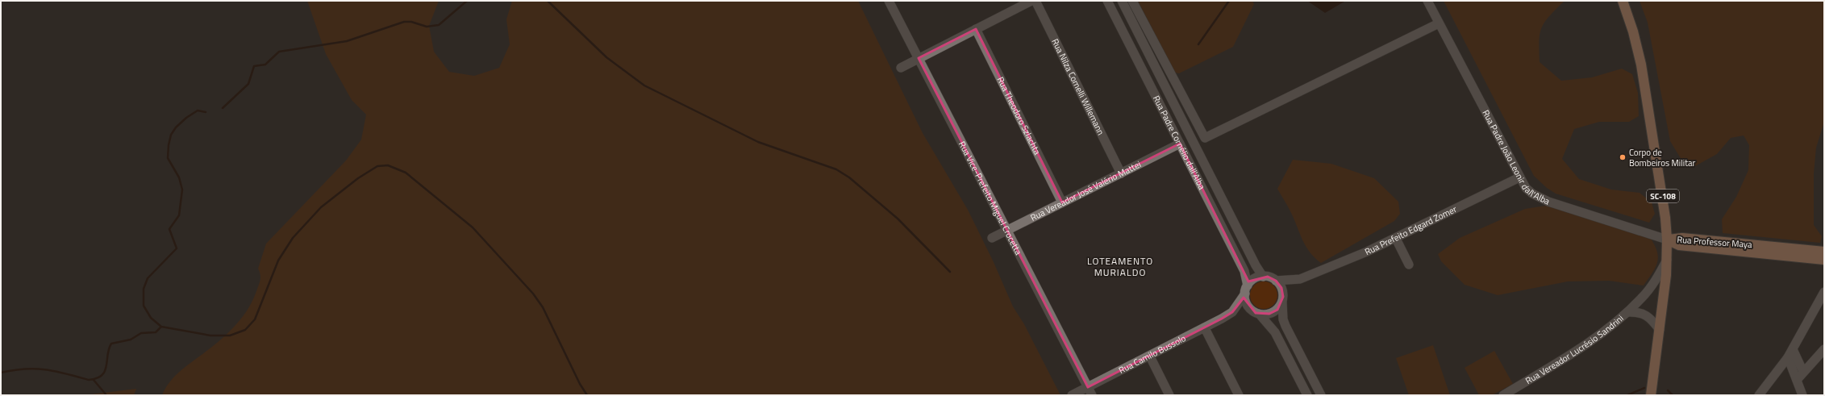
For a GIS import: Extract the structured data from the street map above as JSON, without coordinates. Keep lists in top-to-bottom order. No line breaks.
{"streets":{"main road":["SC-108","Rua Professor Maya"],"street":["Rua Nilza Comelli Willemann","Rua Theodoro Szlachta","Rua Padre Cornélio dall'Alba","Rua Padre João Leonir dall'Alba","Rua Vereador José Valério Mattei","Rua Vice-Prefeito Miguel Crocetta","Rua Prefeito Edgard Zomer","Rua Vereador Lucrésio Sandrini","Rua Camilo Bussolo"]},"crossings":[["Rua Nilza Comelli Willemann","Rua Vereador José Valério Mattei"],["Rua Theodoro Szlachta","Rua Vereador José Valério Mattei"],["Rua Padre Cornélio dall'Alba","Rua Vereador José Valério Mattei"],["Rua Padre Cornélio dall'Alba","Rua Prefeito Edgard Zomer"],["Rua Padre Cornélio dall'Alba","Rua Camilo Bussolo"],["Rua Padre João Leonir dall'Alba","SC-108"],["Rua Padre João Leonir dall'Alba","Rua Prefeito Edgard Zomer"],["Rua Padre João Leonir dall'Alba","Rua Professor Maya"],["Rua Vereador José Valério Mattei","Rua Vice-Prefeito Miguel Crocetta"],["SC-108","Rua Professor Maya"],["SC-108","Rua Vereador Lucrésio Sandrini"],["Rua Vice-Prefeito Miguel Crocetta","Rua Camilo Bussolo"],["Rua Prefeito Edgard Zomer","Rua Camilo Bussolo"]],"districts":["LOTEAMENTO MURIALDO"],"places":["Corpo de Bombeiros Militar"]}
